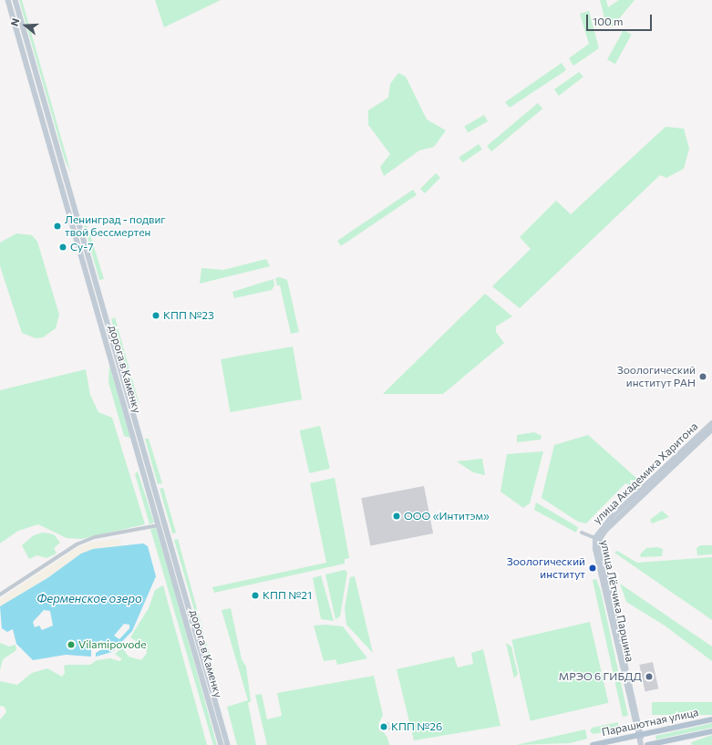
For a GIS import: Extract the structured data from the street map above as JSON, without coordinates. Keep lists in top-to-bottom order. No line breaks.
{"streets":{"main road":["дорога в Каменку","улица Академика Харитона","улица Лётчика Паршина","Парашютная улица"]},"crossings":[["улица Академика Харитона","улица Лётчика Паршина"],["улица Лётчика Паршина","Парашютная улица"]],"water":["Ферменское озеро"],"places":["Ленинград - подвиг твой бессмертен","Су-7","КПП №23","Зоологический институт РАН","ООО «Интитэм»","Зоологический институт","КПП №21","Vilamipovode","МРЭО 6 ГИБДД","КПП №26"],"scale_bar":"100 m","north":"left"}
